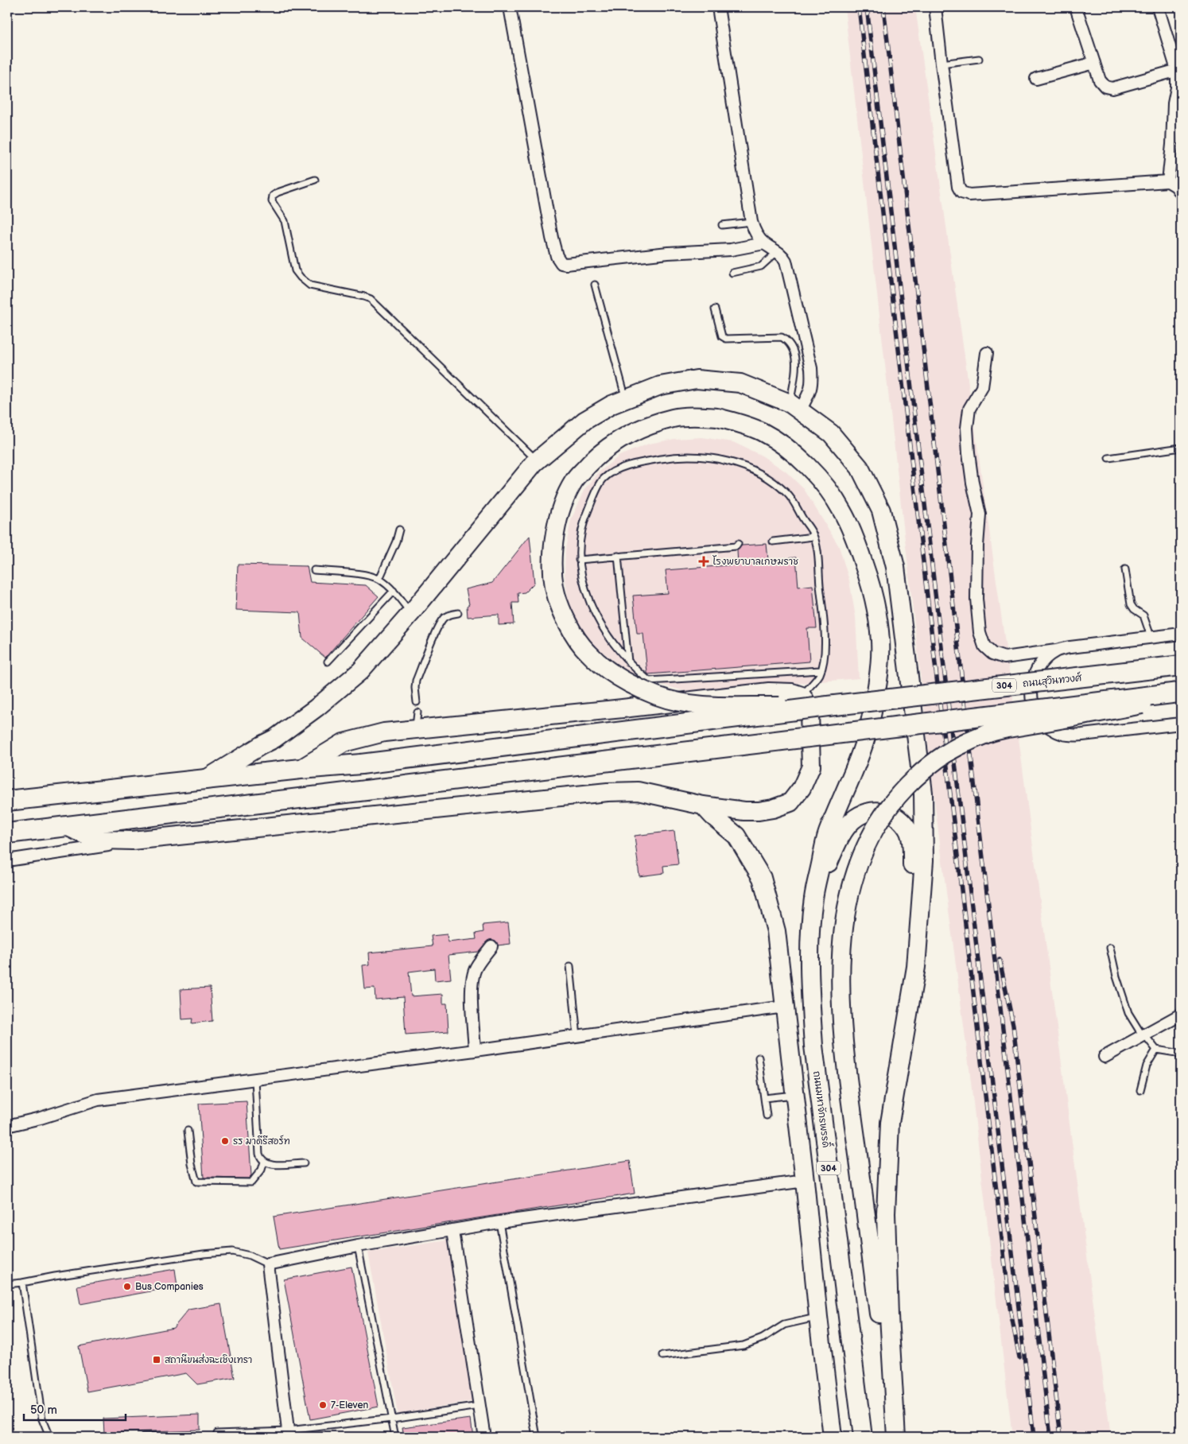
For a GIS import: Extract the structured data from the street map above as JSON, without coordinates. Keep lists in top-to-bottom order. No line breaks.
{"streets":{"highway":["ถนนสุวินทวงศ์","304"],"main road":["ถนนมหาจักรพรรดิ์"]},"places":{"health":["โรงพยาบาลเกษมราช"],"other":["รร มาดีรีสอร์ท","Bus Companies","7-Eleven"],"transit":["สถานีขนส่งฉะเชิงเทรา"]},"scale_bar":"50 m"}
